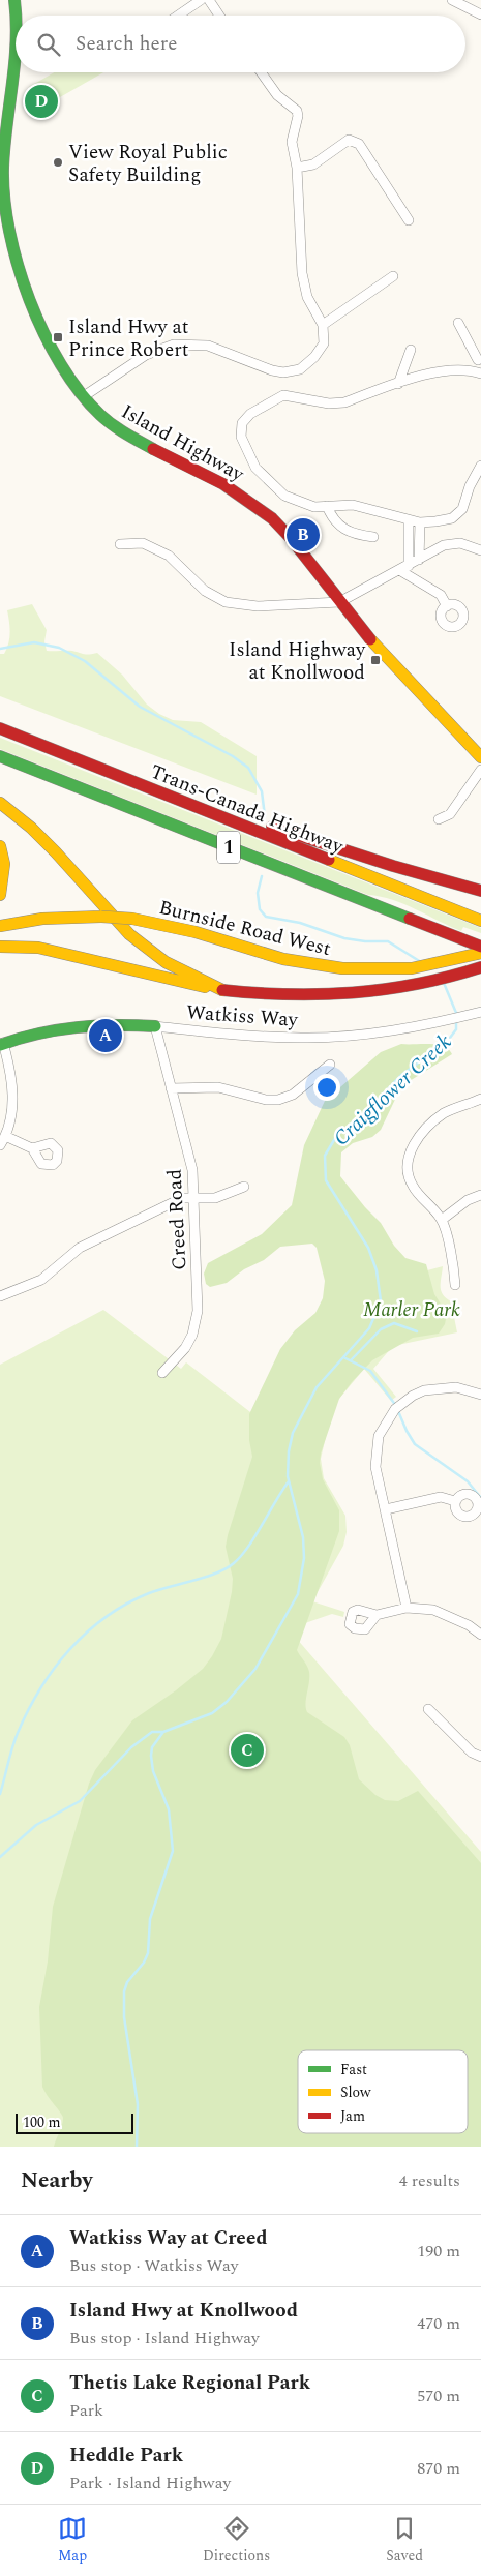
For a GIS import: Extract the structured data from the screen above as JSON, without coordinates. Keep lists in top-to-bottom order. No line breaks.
{"streets":{"main road":["Island Highway","Trans-Canada Highway","1","Burnside Road West","Watkiss Way"],"street":["Creed Road"]},"crossings":[["Watkiss Way","Creed Road"]],"water":["Craigflower Creek"],"parks":["Marler Park"],"places":{"other":["View Royal Public Safety Building"],"transit":["Island Hwy at Prince Robert","Island Highway at Knollwood"]},"legend":["Fast","Slow","Jam"],"scale_bar":"100 m","page":{"search":"Search here","pins":["D","B","A","C"],"scale":"100 m","heading":["Nearby","4 results"],"list":[{"mark":"A","name":"Watkiss Way at Creed","note":"Bus stop · Watkiss Way","value":"190 m"},{"mark":"B","name":"Island Hwy at Knollwood","note":"Bus stop · Island Highway","value":"470 m"},{"mark":"C","name":"Thetis Lake Regional Park","note":"Park","value":"570 m"},{"mark":"D","name":"Heddle Park","note":"Park · Island Highway","value":"870 m"}],"nav":["Map","Directions","Saved"]}}
